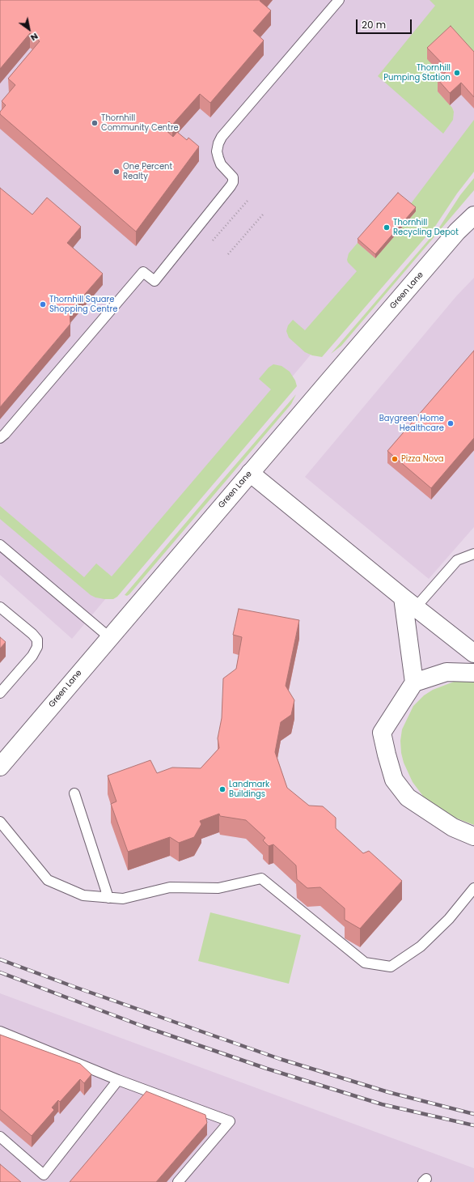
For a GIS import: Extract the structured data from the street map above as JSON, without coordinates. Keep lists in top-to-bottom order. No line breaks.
{"streets":{"street":["Green Lane"]},"places":["Thornhill Pumping Station","Thornhill Community Centre","One Percent Realty","Thornhill Recycling Depot","Thornhill Square Shopping Centre","Baygreen Home Healthcare","Pizza Nova","Landmark Buildings"],"scale_bar":"20 m","north":"bottom right"}
